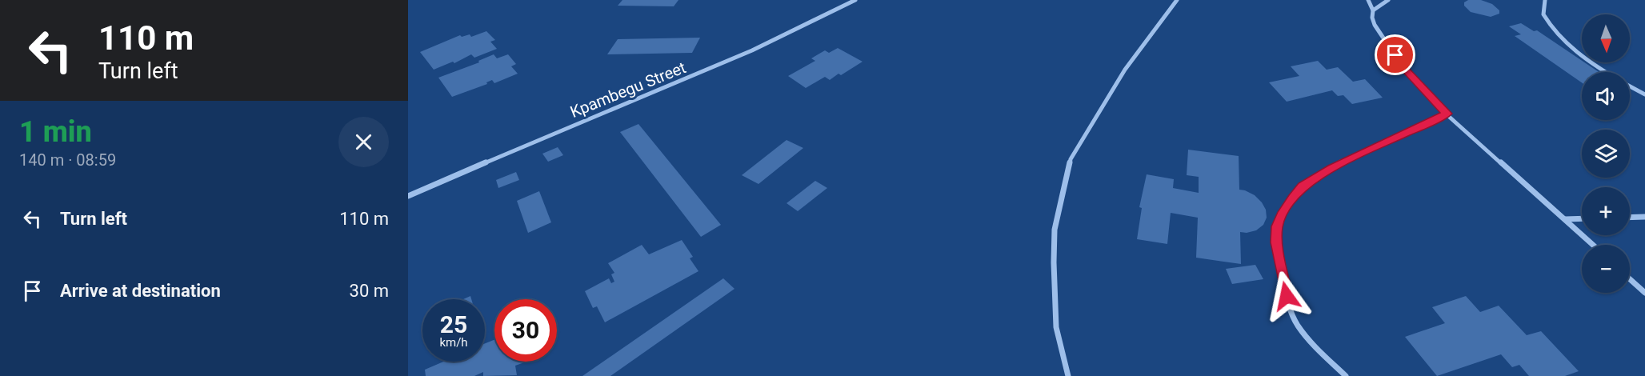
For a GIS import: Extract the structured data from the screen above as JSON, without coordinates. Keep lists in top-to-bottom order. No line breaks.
{"streets":{"street":["Kpambegu Street"]},"north":"bottom","page":{"turn":["110 m","Turn left"],"map_buttons":["+","−"],"heading":["1 min","140 m · 08:59"],"list":[{"name":"Turn left","value":"110 m"},{"name":"Arrive at destination","value":"30 m"}],"speed":"25 km/h","limit":"30"}}
